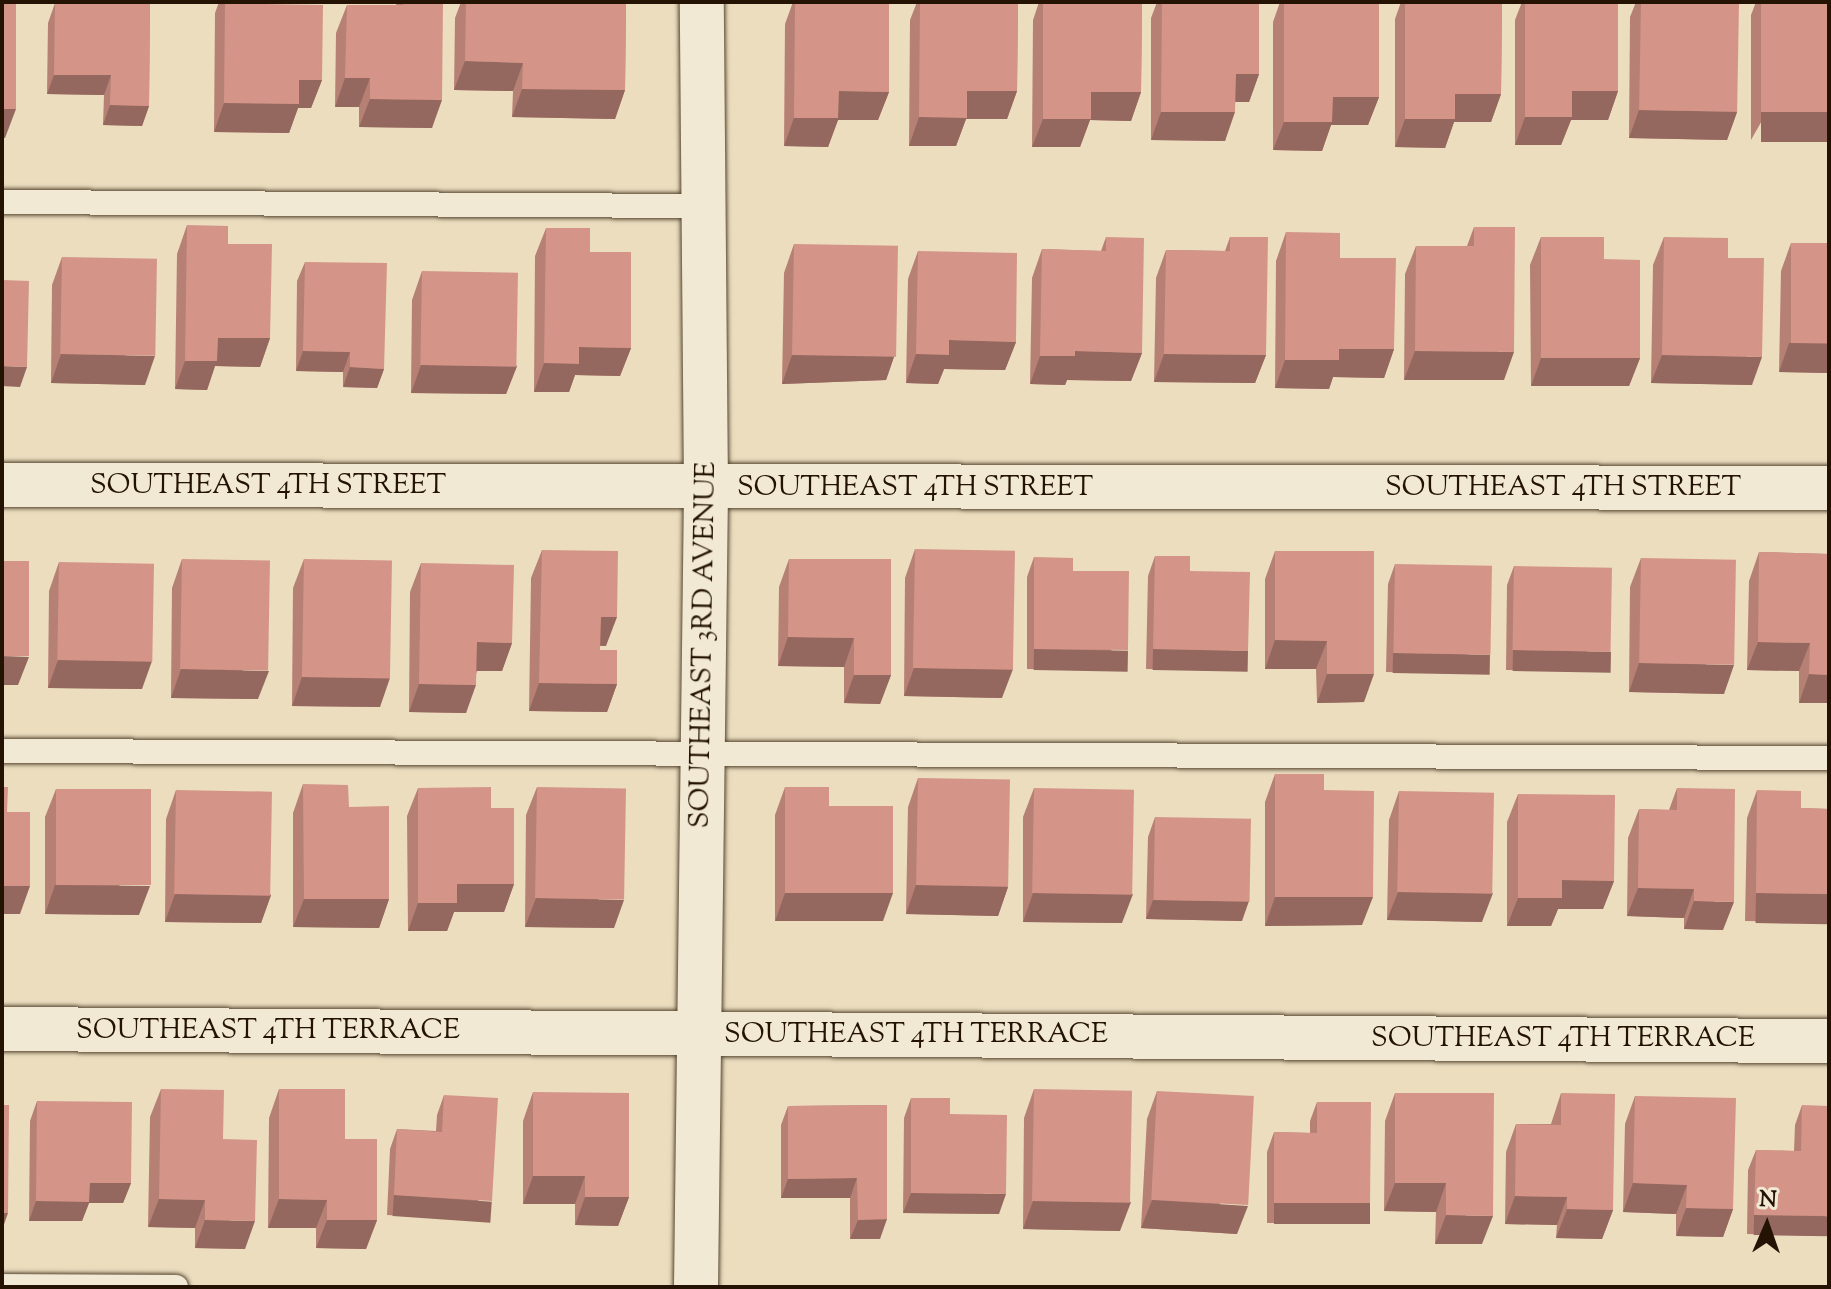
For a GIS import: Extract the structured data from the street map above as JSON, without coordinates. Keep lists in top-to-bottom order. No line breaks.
{"streets":{"street":["SOUTHEAST 4TH STREET","SOUTHEAST 3RD AVENUE","SOUTHEAST 4TH TERRACE"]},"crossings":[["SOUTHEAST 4TH STREET","SOUTHEAST 3RD AVENUE"],["SOUTHEAST 3RD AVENUE","SOUTHEAST 4TH TERRACE"]],"north":"top"}
